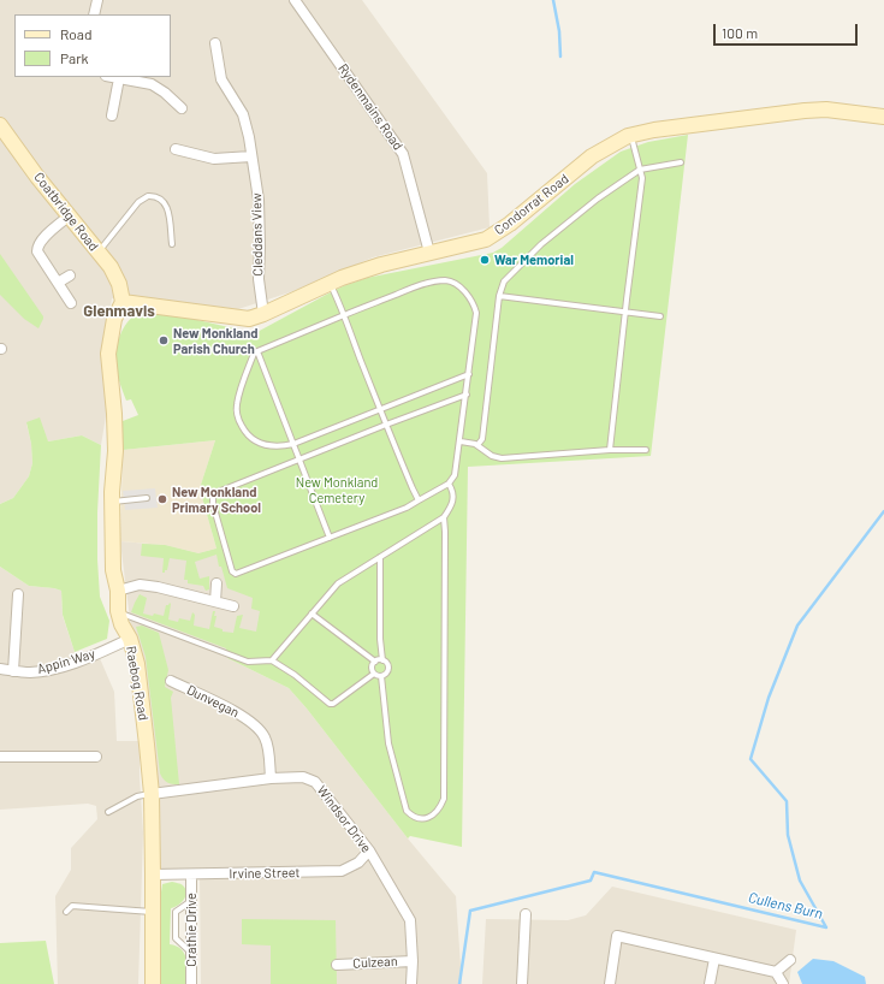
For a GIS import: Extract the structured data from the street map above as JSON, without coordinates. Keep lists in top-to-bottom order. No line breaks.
{"streets":{"main road":["Condorrat Road","Coatbridge Road","Raebog Road"],"street":["Rydenmains Road","Cleddans View","Appin Way","Dunvegan","Windsor Drive","Irvine Street","Crathie Drive","Culzean"]},"crossings":[["Rydenmains Road","Condorrat Road"],["Condorrat Road","Coatbridge Road"],["Condorrat Road","Cleddans View"],["Condorrat Road","Raebog Road"],["Coatbridge Road","Raebog Road"],["Appin Way","Raebog Road"],["Raebog Road","Windsor Drive"],["Raebog Road","Irvine Street"],["Dunvegan","Windsor Drive"],["Windsor Drive","Irvine Street"],["Windsor Drive","Culzean"],["Irvine Street","Crathie Drive"]],"districts":["Glenmavis"],"water":["Cullens Burn"],"parks":["New Monkland Cemetery"],"places":["War Memorial","New Monkland Parish Church","New Monkland Primary School"],"legend":["Road","Park"],"scale_bar":"100 m"}
